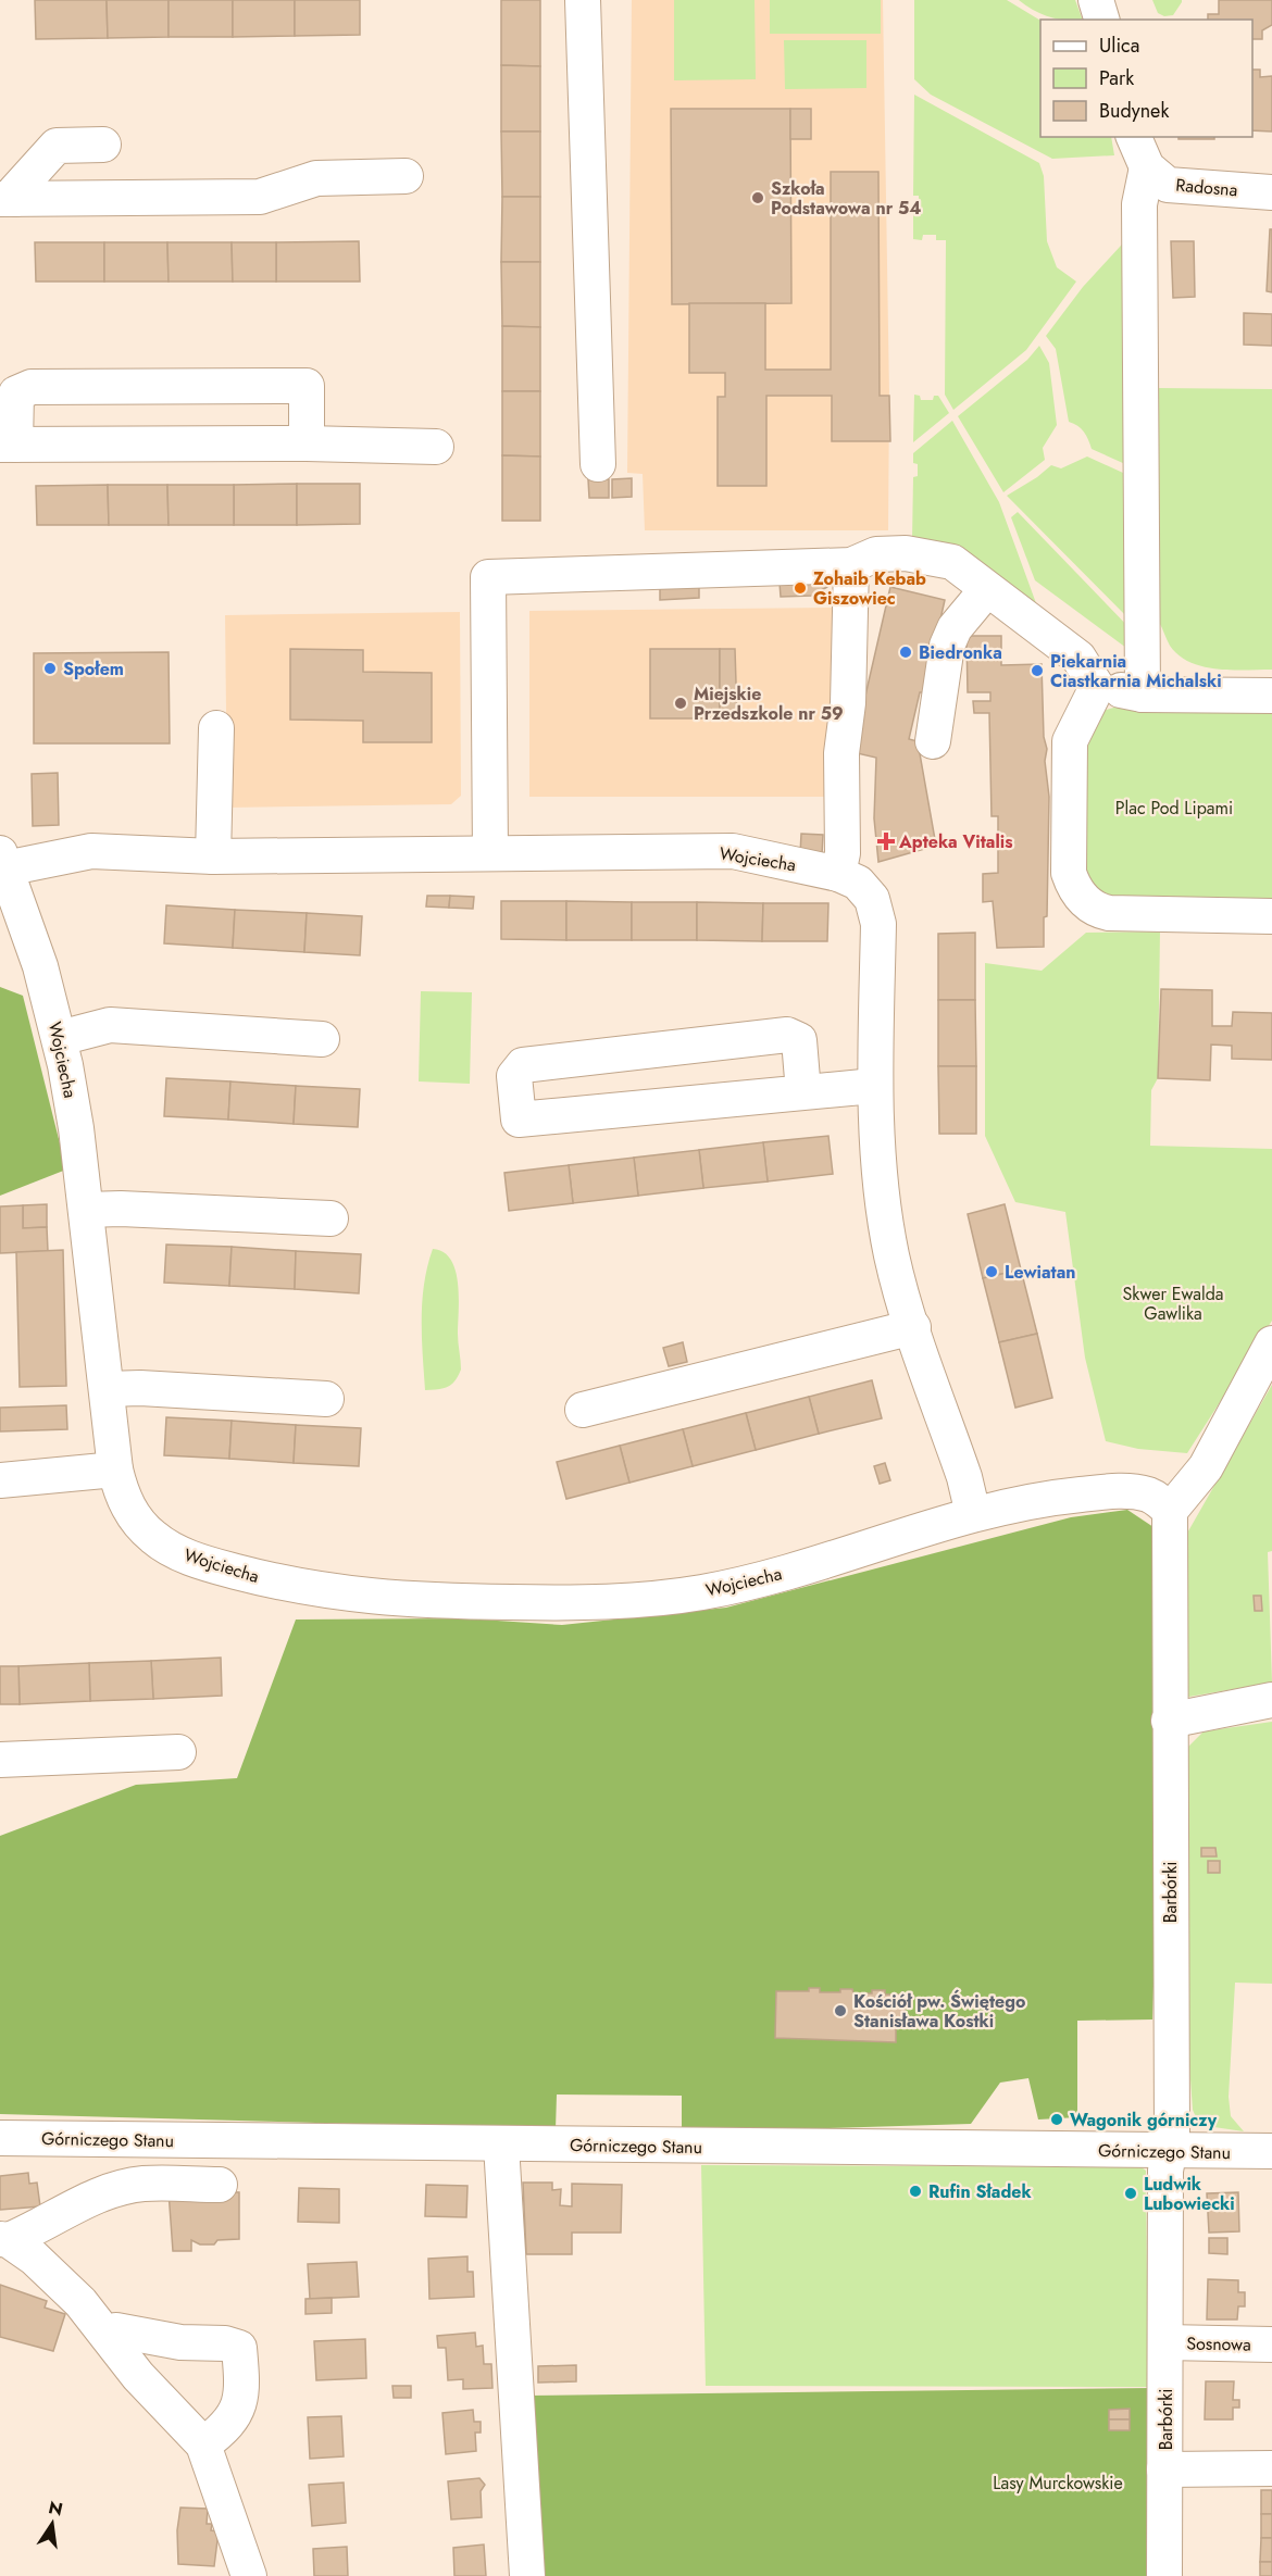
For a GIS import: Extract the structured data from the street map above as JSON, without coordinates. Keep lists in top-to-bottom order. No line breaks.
{"streets":{"street":["Radosna","Wojciecha","Barbórki","Górniczego Stanu","Sosnowa"]},"crossings":[["Wojciecha","Barbórki"],["Barbórki","Górniczego Stanu"],["Barbórki","Sosnowa"]],"parks":["Plac Pod Lipami","Skwer Ewalda Gawlika","Lasy Murckowskie"],"places":{"other":["Szkoła Podstawowa nr 54","Zohaib Kebab Giszowiec","Biedronka","Społem","Piekarnia Ciastkarnia Michalski","Miejskie Przedszkole nr 59","Lewiatan","Kościół pw. Świętego Stanisława Kostki","Wagonik górniczy","Rufin Sładek","Ludwik Lubowiecki"],"health":["Apteka Vitalis"]},"legend":["Ulica","Park","Budynek"],"north":"top"}
